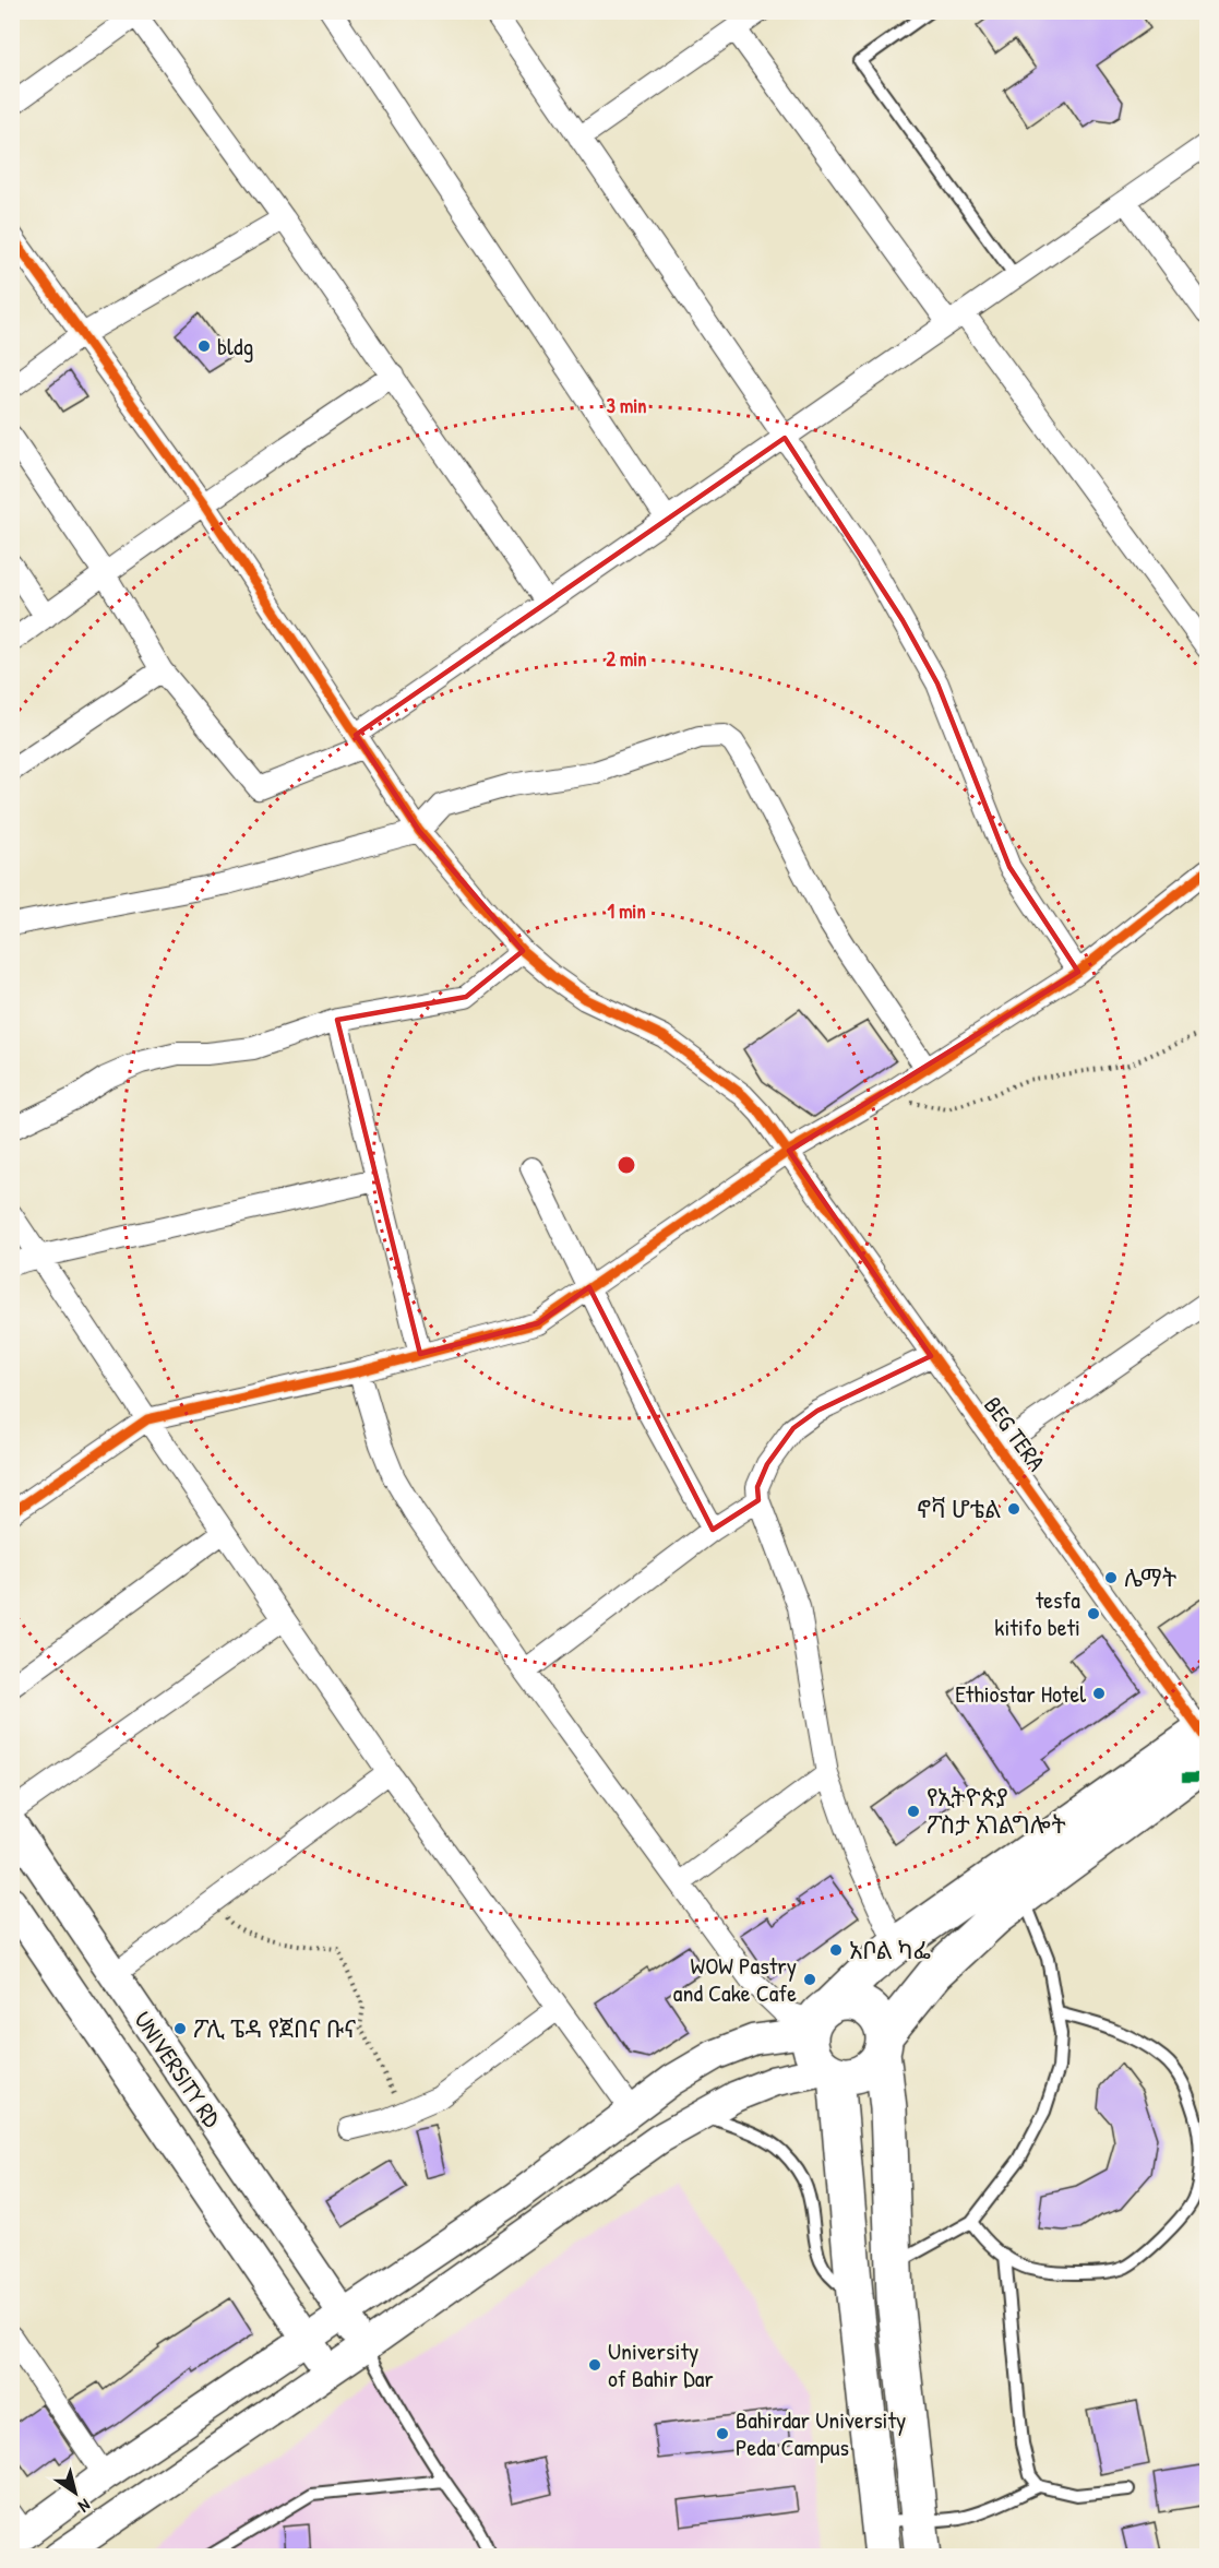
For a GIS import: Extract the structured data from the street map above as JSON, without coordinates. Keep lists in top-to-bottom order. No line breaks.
{"streets":{"street":["BEG TERA","UNIVERSITY RD"]},"places":["bldg","ኖቫ ሆቴል","ሌማት","tesfa kitifo beti","Ethiostar Hotel","የኢትዮጵያ ፖስታ አገልግሎት","አቦል ካፌ","WOW Pastry and Cake Cafe","ፖሊ ፔዳ የጀበና ቡና","University of Bahir Dar","Bahirdar University Peda Campus"],"north":"bottom right","rings":["3 min","2 min","1 min"]}
